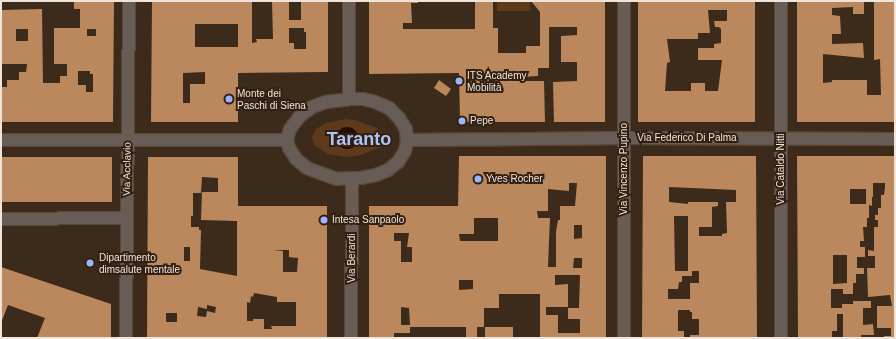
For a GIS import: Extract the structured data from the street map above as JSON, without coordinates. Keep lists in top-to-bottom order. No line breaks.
{"streets":{"street":["Via Federico Di Palma","Via Acclavio","Via Vincenzo Pupino","Via Cataldo Nitti","Via Berardi"]},"crossings":[["Via Federico Di Palma","Via Vincenzo Pupino"],["Via Federico Di Palma","Via Cataldo Nitti"],["Via Federico Di Palma","Via Berardi"]],"districts":["Taranto"],"places":["ITS Academy Mobilità","Monte dei Paschi di Siena","Pepe","Yves Rocher","Intesa Sanpaolo","Dipartimento dimsalute mentale"]}
